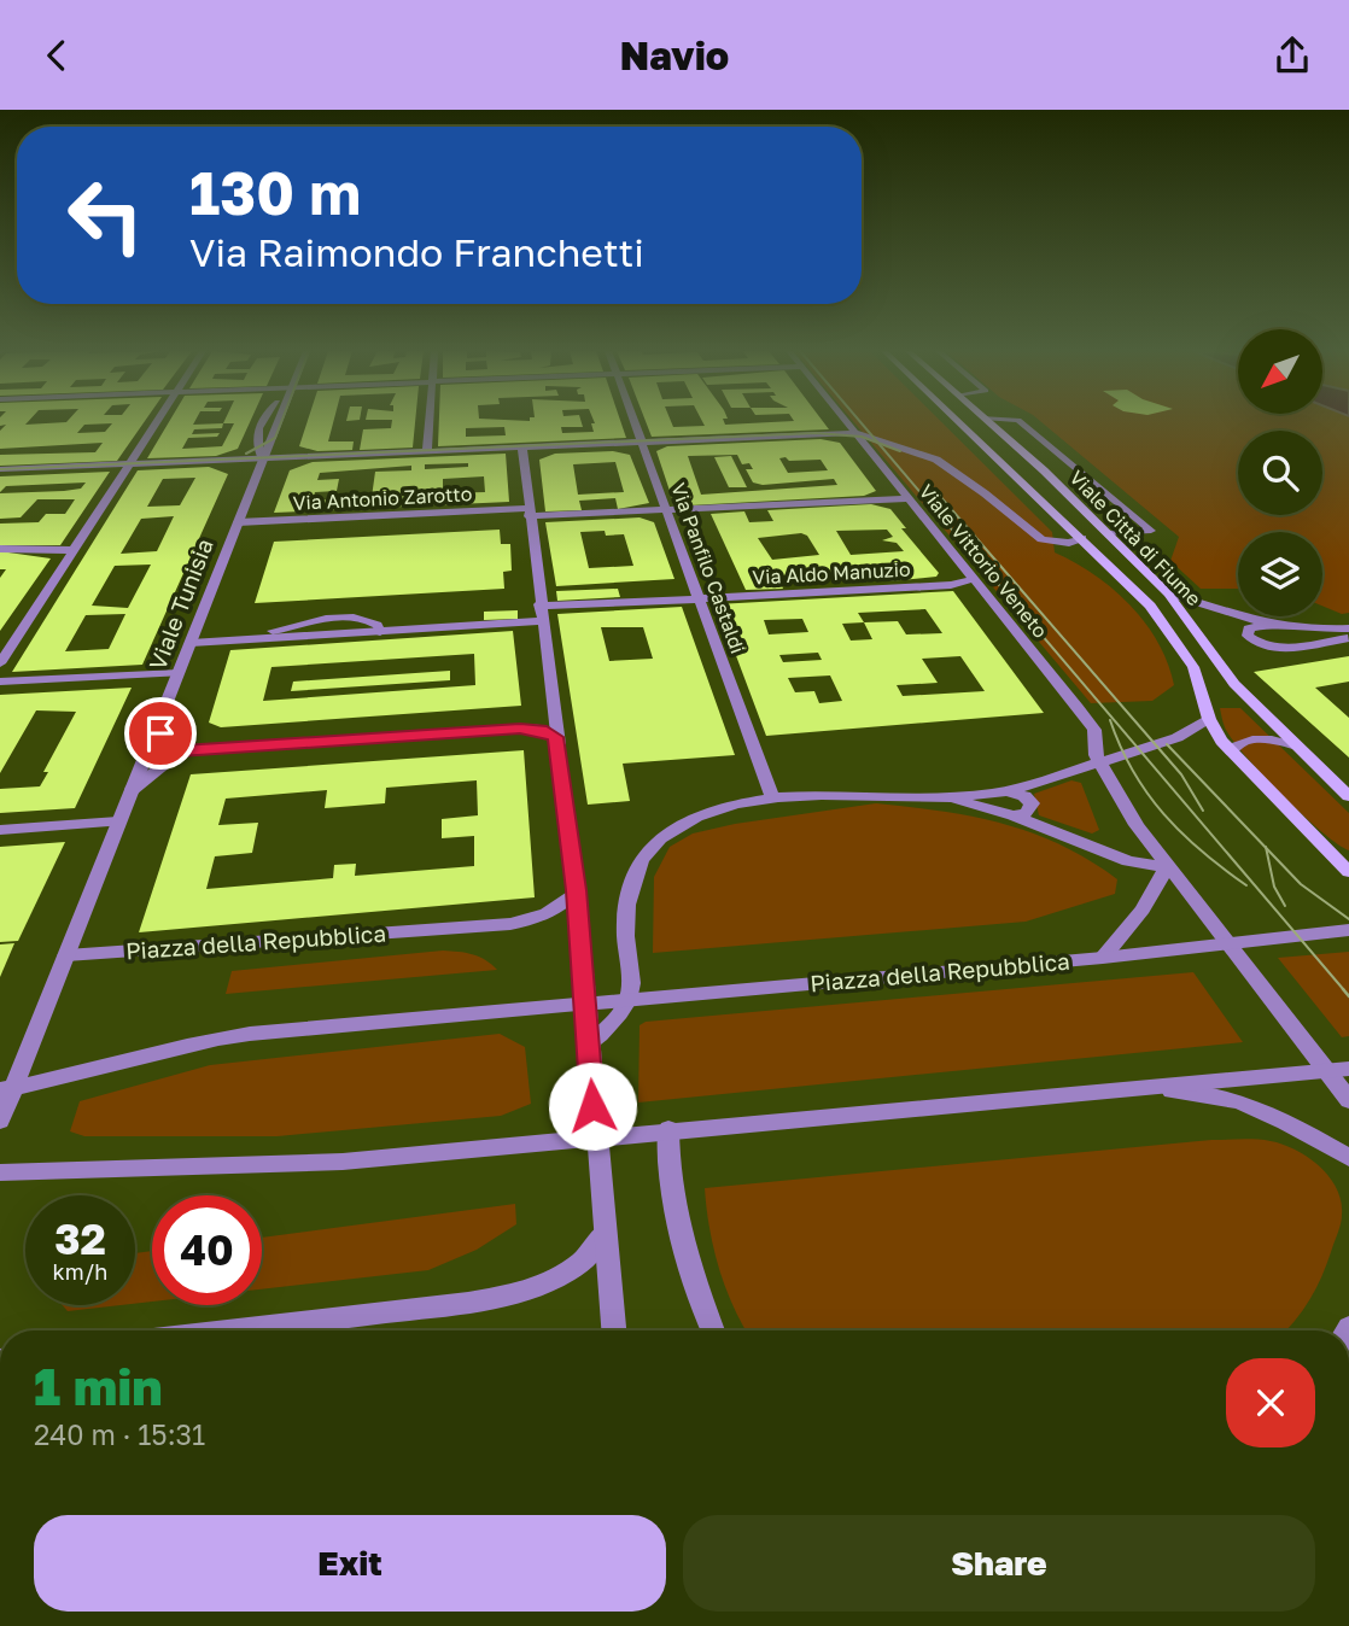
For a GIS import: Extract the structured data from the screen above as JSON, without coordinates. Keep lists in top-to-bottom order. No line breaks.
{"streets":{"main road":["Viale Città di Fiume"],"street":["Via Antonio Zarotto","Viale Vittorio Veneto","Via Panfilo Castaldi","Via Aldo Manuzio","Viale Tunisia","Piazza della Repubblica"]},"crossings":[["Via Antonio Zarotto","Viale Vittorio Veneto"],["Via Antonio Zarotto","Via Panfilo Castaldi"],["Via Antonio Zarotto","Viale Tunisia"],["Viale Città di Fiume","Viale Vittorio Veneto"],["Viale Città di Fiume","Via Panfilo Castaldi"],["Viale Città di Fiume","Viale Tunisia"],["Viale Vittorio Veneto","Via Aldo Manuzio"],["Via Panfilo Castaldi","Via Aldo Manuzio"],["Viale Tunisia","Piazza della Repubblica"]],"north":"bottom left","page":{"header":"Navio","turn":["130 m","Via Raimondo Franchetti"],"speed":"32 km/h","limit":"40","heading":["1 min","240 m · 15:31"],"buttons":["Exit","Share"]}}
